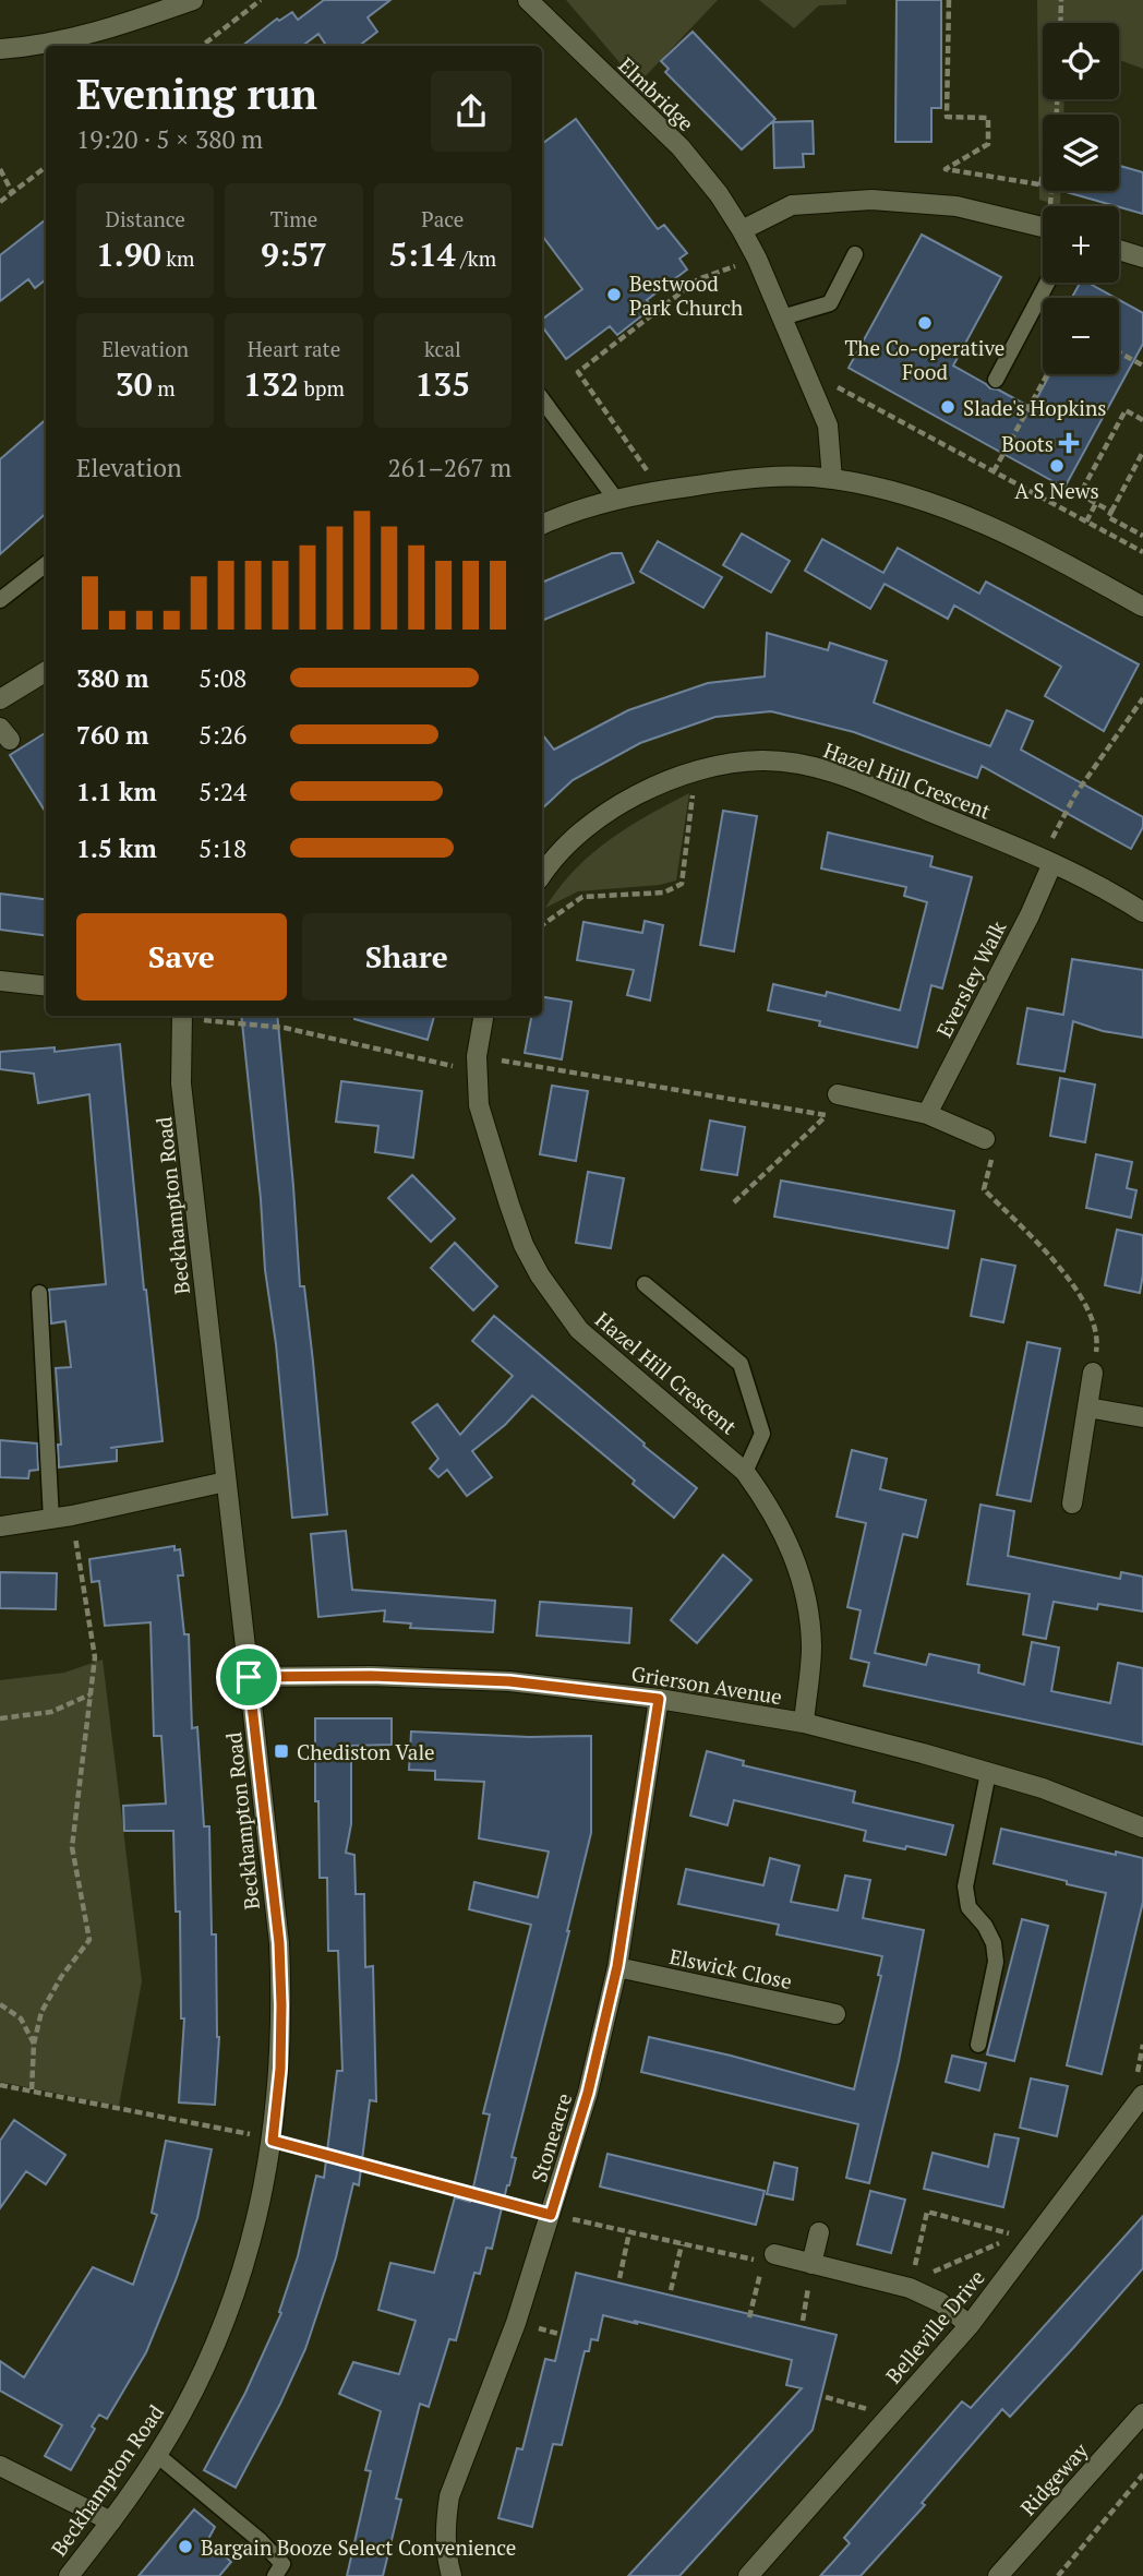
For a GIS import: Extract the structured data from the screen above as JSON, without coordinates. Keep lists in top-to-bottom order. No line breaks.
{"streets":{"street":["Elmbridge","Hazel Hill Crescent","Eversley Walk","Beckhampton Road","Grierson Avenue","Elswick Close","Stoneacre","Belleville Drive","Ridgeway"]},"crossings":[["Hazel Hill Crescent","Eversley Walk"],["Hazel Hill Crescent","Grierson Avenue"],["Beckhampton Road","Grierson Avenue"],["Grierson Avenue","Stoneacre"],["Elswick Close","Stoneacre"]],"places":{"other":["Bestwood Park Church","The Co-operative Food","Slade's Hopkins","A S News","Bargain Booze Select Convenience"],"health":["Boots"],"transit":["Chediston Vale"]},"page":{"map_buttons":["+","−"],"heading":["Evening run","19:20 · 5 × 380 m"],"stats":[["Distance","1.90 km"],["Time","9:57"],["Pace","5:14 /km"],["Elevation","30 m"],["Heart rate","132 bpm"],["kcal","135"]],"chart":["Elevation","261–267 m"],"list":[{"name":"380 m","note":"5:08"},{"name":"760 m","note":"5:26"},{"name":"1.1 km","note":"5:24"},{"name":"1.5 km","note":"5:18"}],"buttons":["Save","Share"]}}
